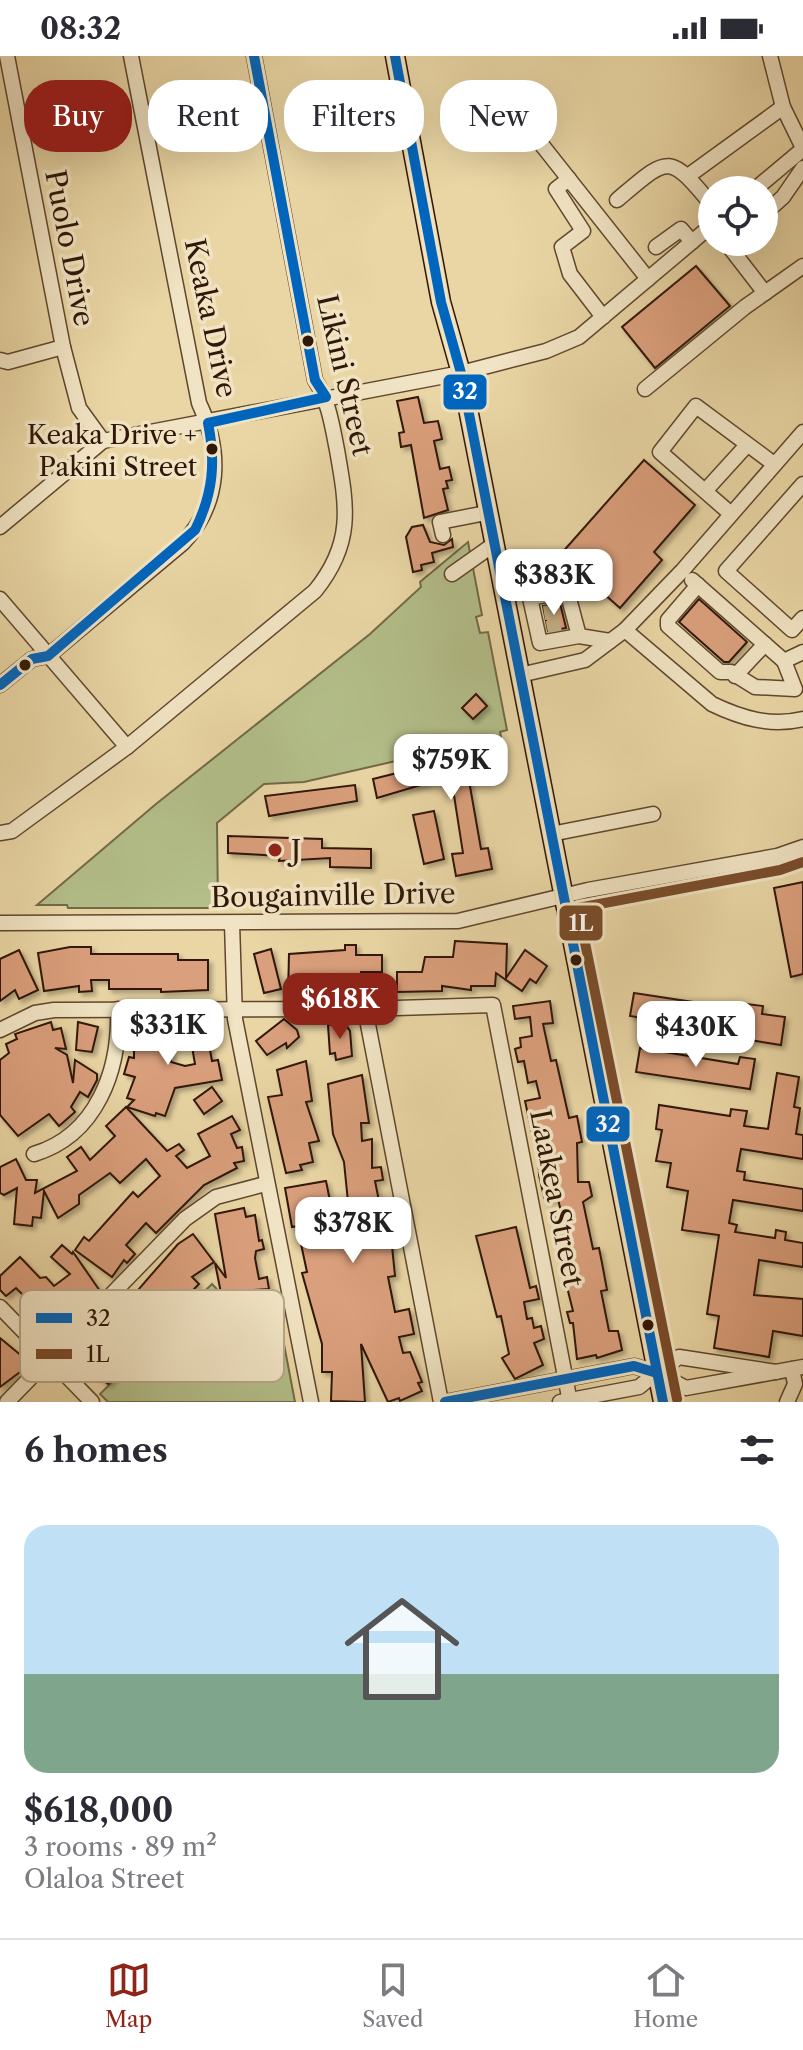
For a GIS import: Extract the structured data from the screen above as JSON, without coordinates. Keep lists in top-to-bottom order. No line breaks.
{"streets":{"street":["Puolo Drive","Keaka Drive","Likini Street","Bougainville Drive","Laakea Street"]},"places":["Keaka Drive + Pakini Street","J"],"lines":["transit line 32","transit line 1L"],"legend":["32","1L"],"page":{"status":"08:32","chip":["Buy","Rent","Filters","New"],"price":["$383K","$759K","$618K","$331K","$430K","$378K"],"heading":"6 homes","list":[{"name":"$618,000","note":"3 rooms · 89 m² · Olaloa Street"}],"tabs":["Map","Saved","Home"]}}
